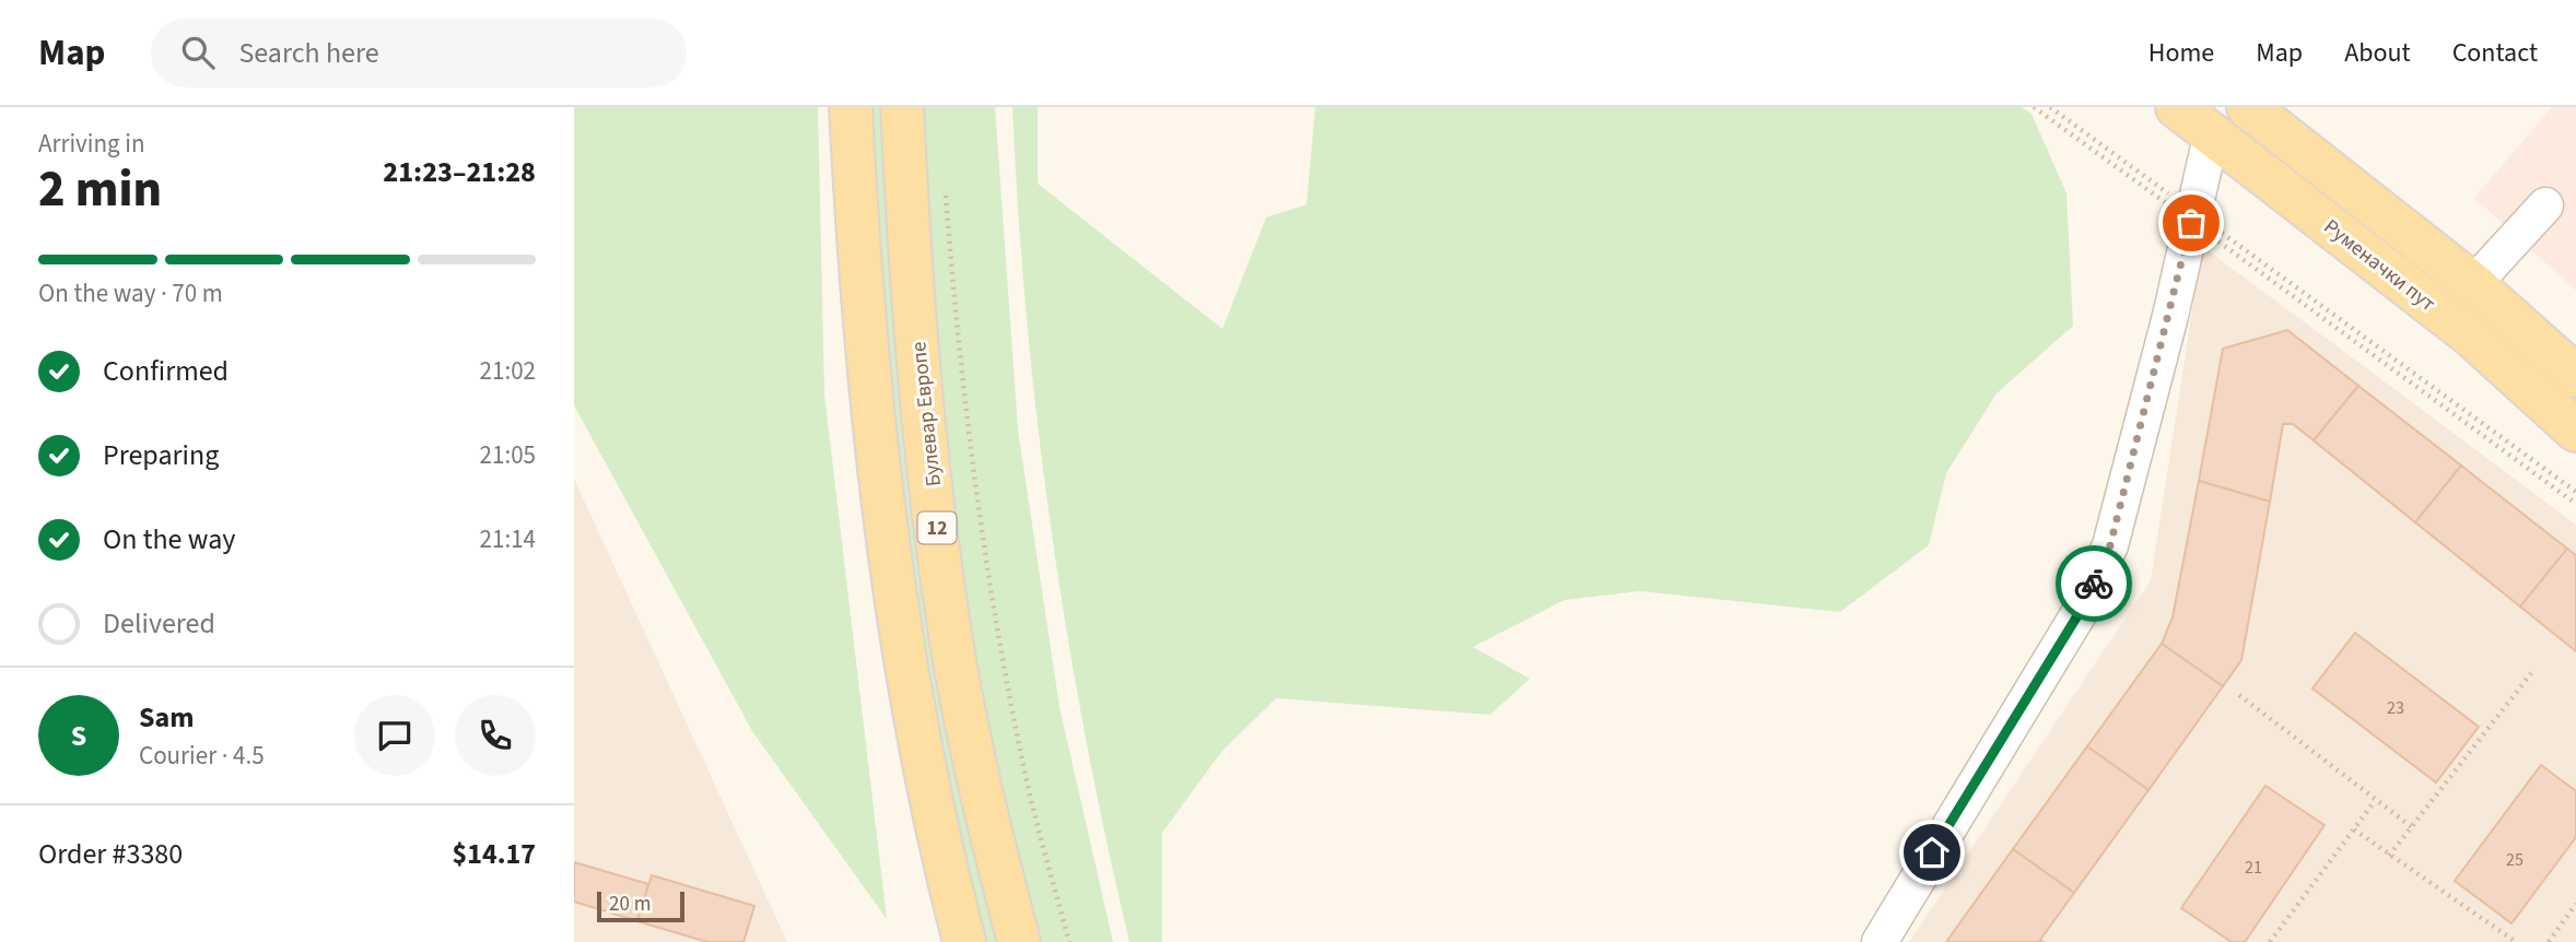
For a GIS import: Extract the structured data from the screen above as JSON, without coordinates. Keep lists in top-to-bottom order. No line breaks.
{"streets":{"main road":["Руменачки пут","Булевар Европе","12"]},"house_numbers":["23","25","21"],"scale_bar":"20 m","page":{"header":"Map","search":"Search here","nav":["Home","Map","About","Contact"],"heading":["2 min","Arriving in","21:23–21:28"],"panel":["Sam","Courier · 4.5","Order #3380","$14.17"],"bar":"On the way · 70 m","list":[["Confirmed","21:02"],["Preparing","21:05"],["On the way","21:14"],"Delivered"],"round":"S","scale":"20 m"}}
